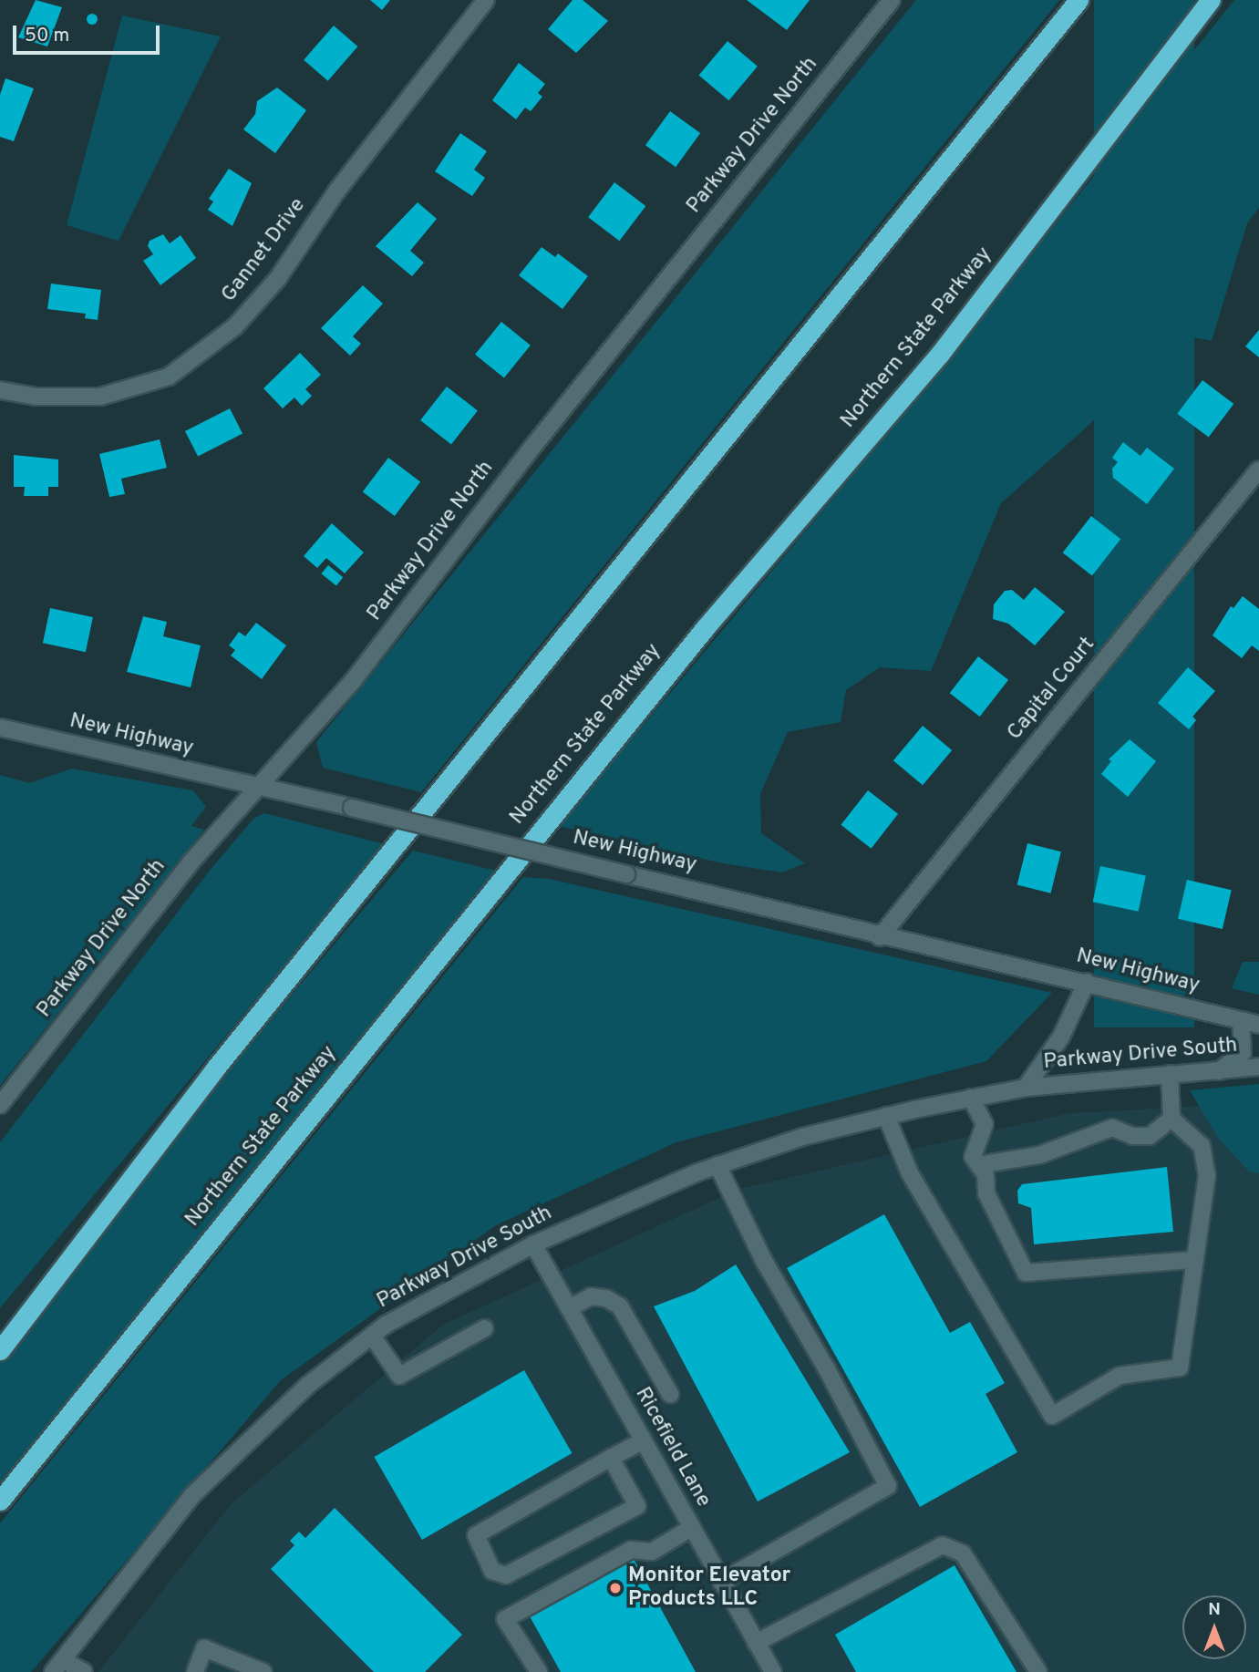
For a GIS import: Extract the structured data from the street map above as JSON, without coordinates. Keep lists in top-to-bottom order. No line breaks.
{"streets":{"highway":["Northern State Parkway"],"street":["Parkway Drive North","Gannet Drive","Capital Court","New Highway","Parkway Drive South","Ricefield Lane"]},"crossings":[["Parkway Drive North","New Highway"],["Capital Court","New Highway"],["New Highway","Parkway Drive South"],["Parkway Drive South","Ricefield Lane"]],"places":["Monitor Elevator Products LLC"],"scale_bar":"50 m","north":"top"}
